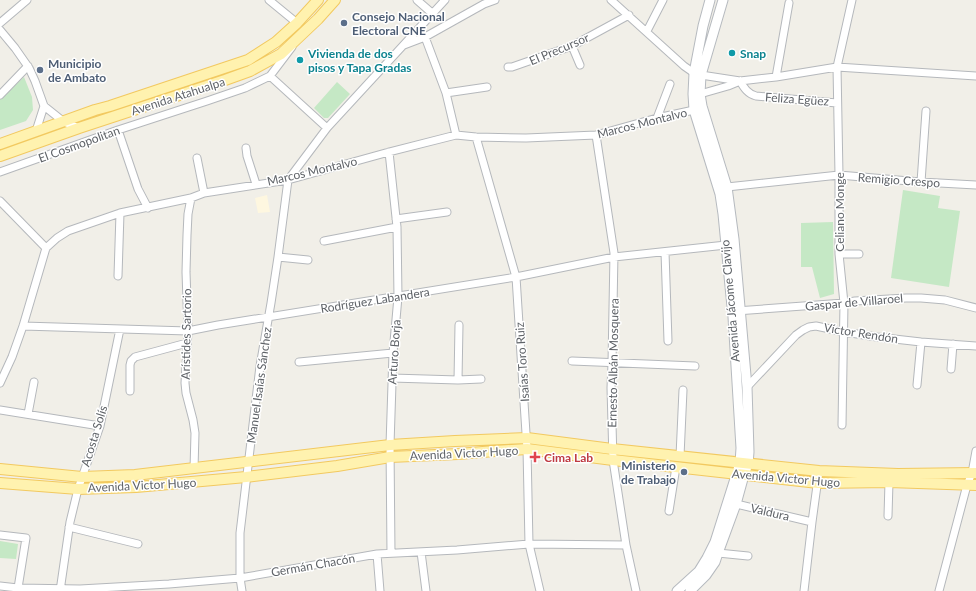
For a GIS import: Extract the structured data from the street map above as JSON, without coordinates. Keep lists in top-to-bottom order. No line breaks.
{"streets":{"main road":["Avenida Atahualpa","Avenida Victor Hugo"],"street":["El Precursor","Feliza Egüez","Marcos Montalvo","El Cosmopolitan","Remigio Crespo","Celiano Monge","Rodríguez Labandera","Avenida Jácome Clavijo","Gaspar de Villaroel","Víctor Rendón","Arístides Sartorio","Arturo Borja","Isaías Toro Ruiz","Ernesto Albán Mosquera","Manuel Isaías Sánchez","Acosta Solís","Valdura","Germán Chacón"]},"crossings":[["Feliza Egüez","Celiano Monge"],["Marcos Montalvo","Avenida Jácome Clavijo"],["Marcos Montalvo","Arístides Sartorio"],["Marcos Montalvo","Arturo Borja"],["Marcos Montalvo","Isaías Toro Ruiz"],["Marcos Montalvo","Ernesto Albán Mosquera"],["Marcos Montalvo","Manuel Isaías Sánchez"],["Remigio Crespo","Celiano Monge"],["Remigio Crespo","Avenida Jácome Clavijo"],["Celiano Monge","Gaspar de Villaroel"],["Celiano Monge","Víctor Rendón"],["Rodríguez Labandera","Avenida Jácome Clavijo"],["Rodríguez Labandera","Arístides Sartorio"],["Rodríguez Labandera","Arturo Borja"],["Rodríguez Labandera","Isaías Toro Ruiz"],["Rodríguez Labandera","Ernesto Albán Mosquera"],["Rodríguez Labandera","Manuel Isaías Sánchez"],["Rodríguez Labandera","Acosta Solís"],["Avenida Jácome Clavijo","Gaspar de Villaroel"],["Avenida Jácome Clavijo","Víctor Rendón"],["Avenida Jácome Clavijo","Avenida Victor Hugo"],["Avenida Jácome Clavijo","Valdura"],["Arístides Sartorio","Avenida Victor Hugo"],["Arturo Borja","Avenida Victor Hugo"],["Arturo Borja","Germán Chacón"],["Isaías Toro Ruiz","Avenida Victor Hugo"],["Isaías Toro Ruiz","Germán Chacón"],["Ernesto Albán Mosquera","Avenida Victor Hugo"],["Ernesto Albán Mosquera","Germán Chacón"],["Manuel Isaías Sánchez","Avenida Victor Hugo"],["Manuel Isaías Sánchez","Germán Chacón"],["Acosta Solís","Avenida Victor Hugo"],["Acosta Solís","Germán Chacón"]],"places":{"other":["Consejo Nacional Electoral CNE","Snap","Vivienda de dos pisos y Tapa Gradas","Municipio de Ambato","Ministerio de Trabajo"],"health":["Cima Lab"]}}
